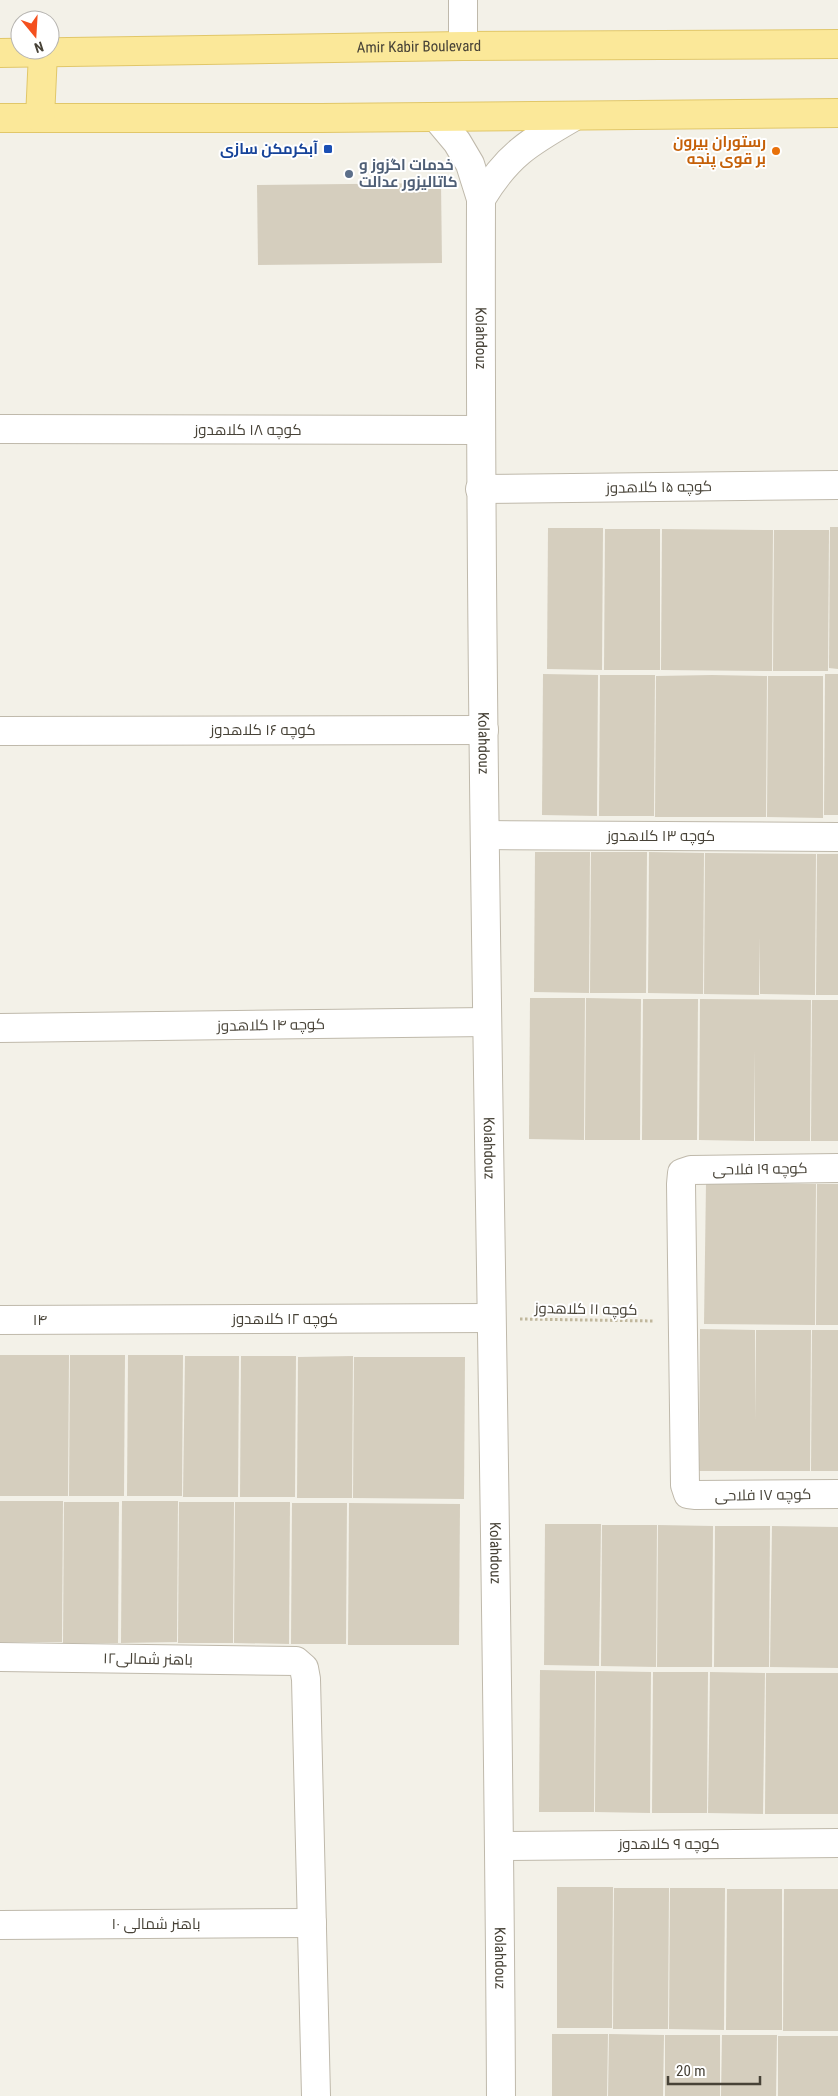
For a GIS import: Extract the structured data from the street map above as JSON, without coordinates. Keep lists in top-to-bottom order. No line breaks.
{"streets":{"main road":["Amir Kabir Boulevard"],"street":["Kolahdouz","کوچه ۱۸ کلاهدوز","کوچه ۱۵ کلاهدوز","کوچه ۱۶ کلاهدوز","کوچه ۱۳ کلاهدوز","کوچه ۱۴ کلاهدوز","کوچه ۱۹ فلاحی","کوچه ۱۲ کلاهدوز","۱۴","کوچه ۱۷ فلاحی","باهنر شمالی۱۲","کوچه ۹ کلاهدوز","۱۰ باهنر شمالی"],"path":["کوچه ۱۱ کلاهدوز"]},"crossings":[["Kolahdouz","کوچه ۱۸ کلاهدوز"],["Kolahdouz","کوچه ۱۵ کلاهدوز"],["Kolahdouz","کوچه ۱۶ کلاهدوز"],["Kolahdouz","کوچه ۱۳ کلاهدوز"],["Kolahdouz","کوچه ۱۴ کلاهدوز"],["Kolahdouz","کوچه ۱۱ کلاهدوز"],["Kolahdouz","کوچه ۱۲ کلاهدوز"],["Kolahdouz","کوچه ۹ کلاهدوز"],["کوچه ۱۹ فلاحی","کوچه ۱۱ کلاهدوز"],["کوچه ۱۹ فلاحی","کوچه ۱۷ فلاحی"],["کوچه ۱۱ کلاهدوز","کوچه ۱۲ کلاهدوز"],["کوچه ۱۱ کلاهدوز","کوچه ۱۷ فلاحی"],["کوچه ۱۲ کلاهدوز","۱۴"],["باهنر شمالی۱۲","۱۰ باهنر شمالی"]],"places":{"transit":["آبکرمکن سازی"],"other":["رستوران بیرون بر قوی پنجه","خدمات اگزوز و کاتالیزور عدالت"]},"scale_bar":"20 m","north":"bottom"}
